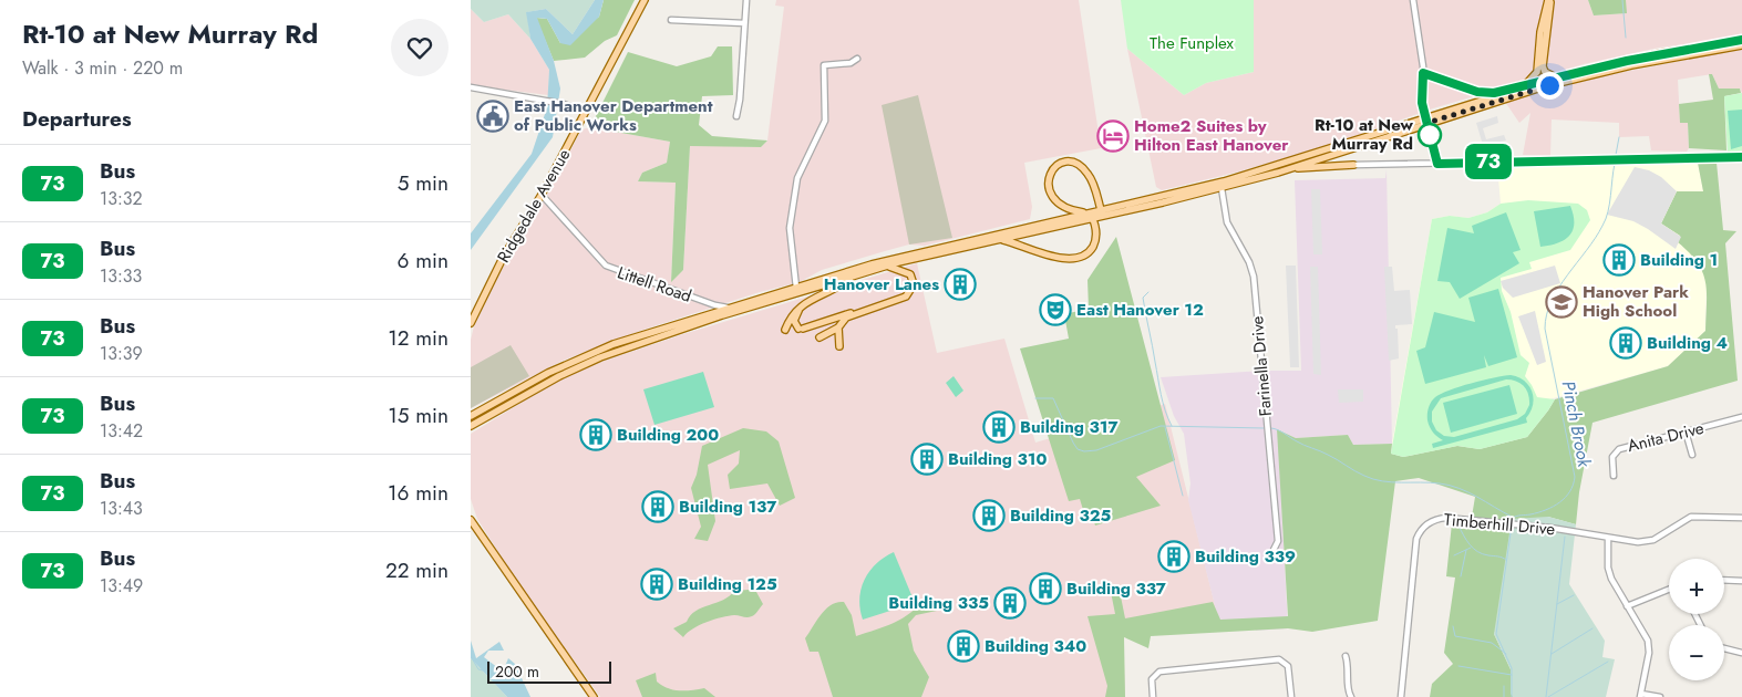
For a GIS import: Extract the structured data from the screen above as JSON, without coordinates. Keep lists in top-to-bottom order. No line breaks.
{"streets":{"main road":["Ridgedale Avenue"],"street":["Littell Road","Farinella Drive","Anita Drive","Timberhill Drive"]},"crossings":[["Ridgedale Avenue","Littell Road"]],"water":["Pinch Brook"],"parks":["The Funplex"],"places":{"public building":["East Hanover Department of Public Works"],"other":["Rt-10 at New Murray Rd"],"hotel":["Home2 Suites by Hilton East Hanover"],"building":["Building 1","Hanover Lanes","Building 4","Building 317","Building 200","Building 310","Building 137","Building 325","Building 339","Building 125","Building 337","Building 335","Building 340"],"school or university":["Hanover Park High School"],"theatre":["East Hanover 12"]},"lines":["bus line 73"],"scale_bar":"200 m","page":{"heading":[["Rt-10 at New Murray Rd","Walk · 3 min · 220 m"],"Departures"],"on_map":"73","list":[{"mark":"73","name":"Bus","note":"13:32","value":"5 min"},{"mark":"73","name":"Bus","note":"13:33","value":"6 min"},{"mark":"73","name":"Bus","note":"13:39","value":"12 min"},{"mark":"73","name":"Bus","note":"13:42","value":"15 min"},{"mark":"73","name":"Bus","note":"13:43","value":"16 min"},{"mark":"73","name":"Bus","note":"13:49","value":"22 min"}],"map_buttons":["+","−"],"scale":"200 m"}}
